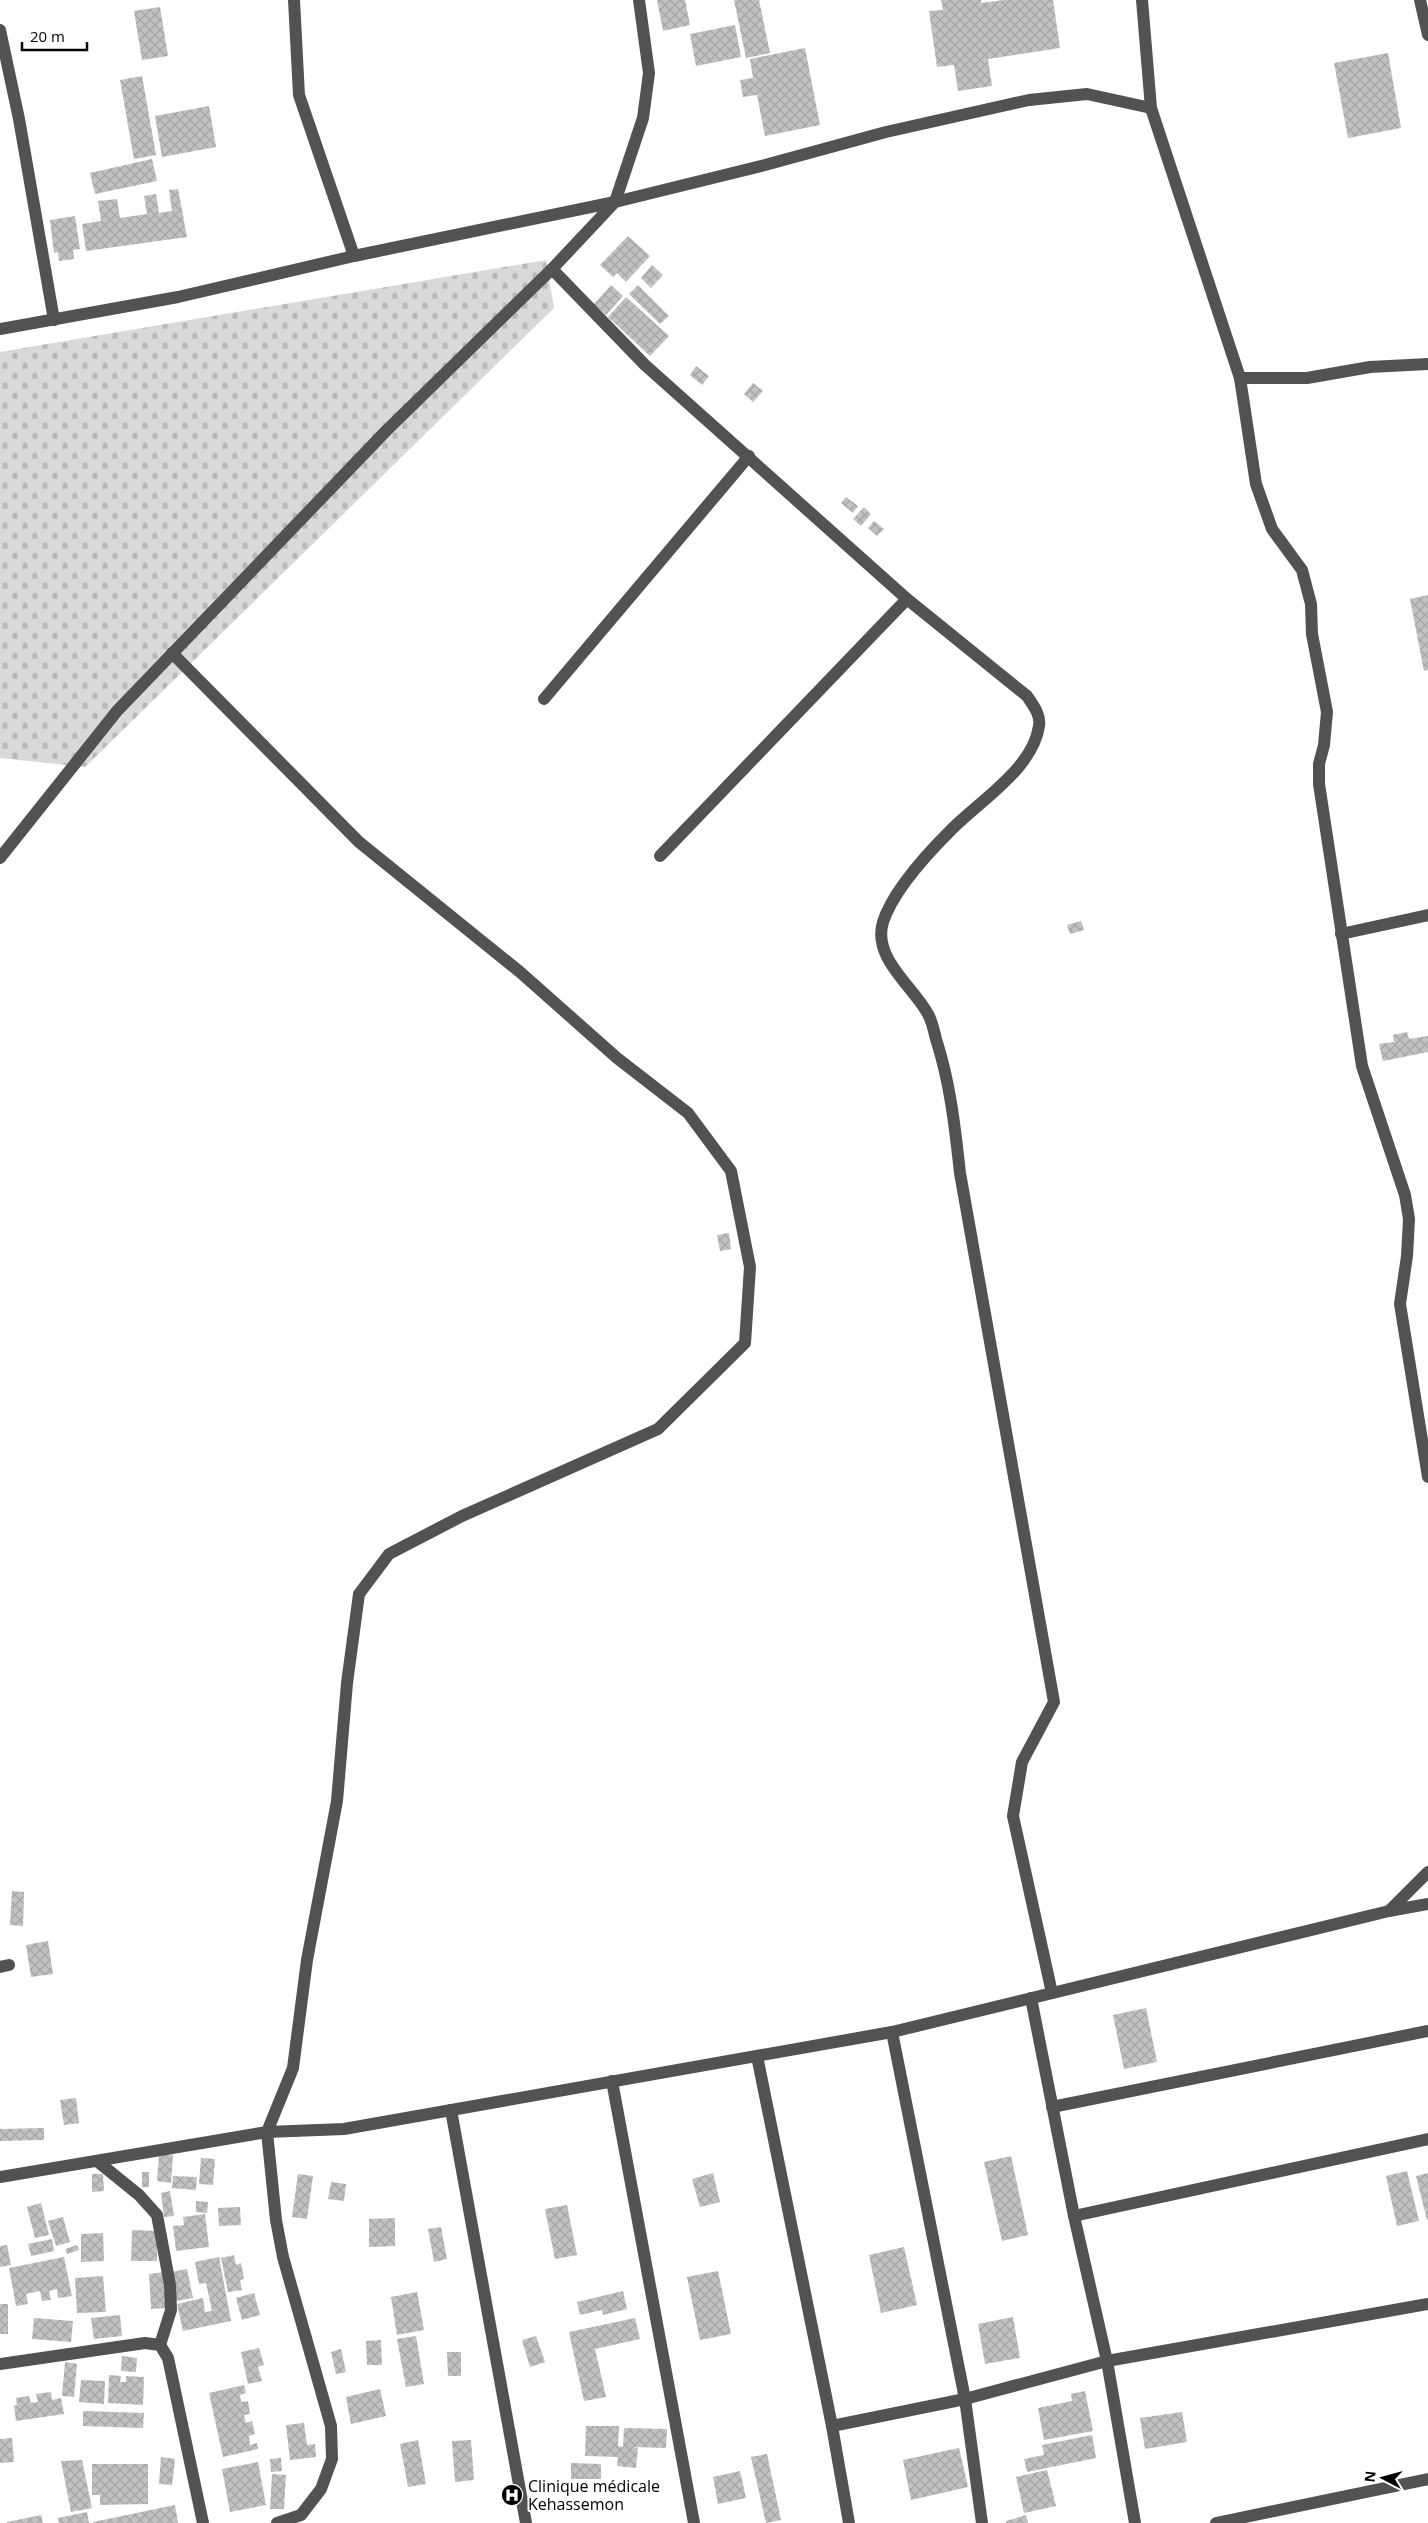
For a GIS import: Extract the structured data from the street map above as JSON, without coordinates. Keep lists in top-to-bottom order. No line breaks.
{"places":{"hospital":["Clinique médicale Kehassemon"]},"scale_bar":"20 m","north":"left"}
